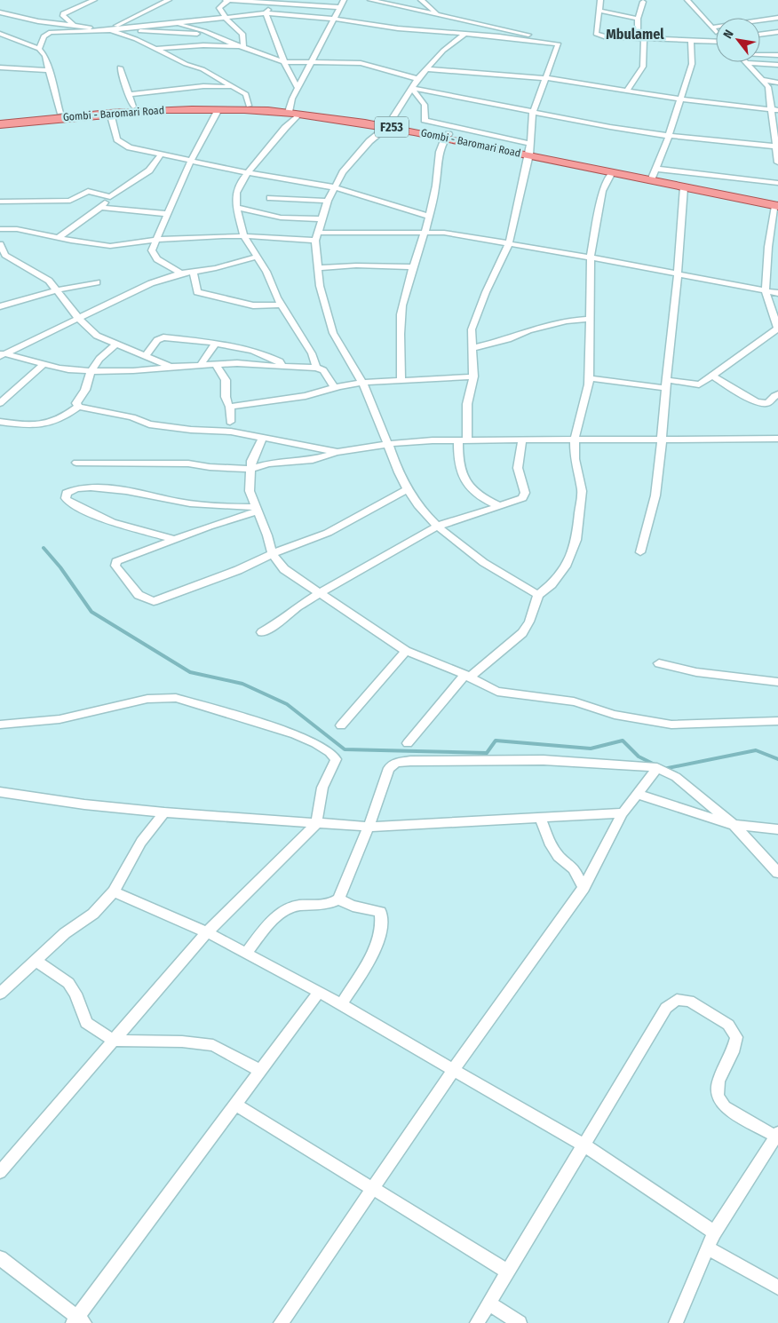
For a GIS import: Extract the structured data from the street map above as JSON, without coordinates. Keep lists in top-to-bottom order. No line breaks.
{"streets":{"main road":["Gombi - Baromari Road","F253"]},"districts":["Mbulamel"],"north":"top left"}
